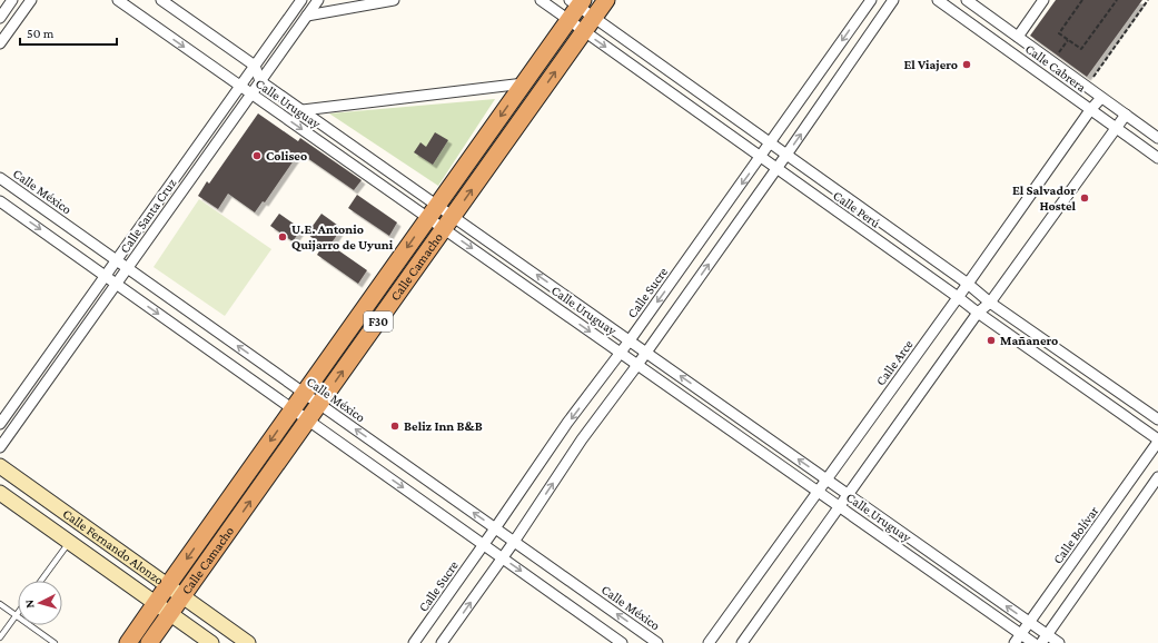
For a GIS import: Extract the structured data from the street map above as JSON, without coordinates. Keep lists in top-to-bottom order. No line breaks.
{"streets":{"highway":["Calle Camacho","F30"],"main road":["Calle Fernando Alonzo"],"street":["Calle Cabrera","Calle Uruguay","Calle México","Calle Perú","Calle Santa Cruz","Calle Sucre","Calle Arce","Calle Bolívar"]},"crossings":[["Calle Cabrera","Calle Arce"],["Calle Uruguay","Calle Santa Cruz"],["Calle Uruguay","Calle Camacho"],["Calle Uruguay","Calle Sucre"],["Calle Uruguay","Calle Arce"],["Calle Uruguay","Calle Bolívar"],["Calle México","Calle Santa Cruz"],["Calle México","Calle Camacho"],["Calle México","Calle Sucre"],["Calle Perú","Calle Camacho"],["Calle Perú","Calle Sucre"],["Calle Perú","Calle Arce"],["Calle Perú","Calle Bolívar"],["Calle Camacho","Calle Fernando Alonzo"]],"places":["El Viajero","Coliseo","El Salvador Hostel","U.E. Antonio Quijarro de Uyuni","Mañanero","Beliz Inn B&B"],"scale_bar":"50 m","north":"left"}
